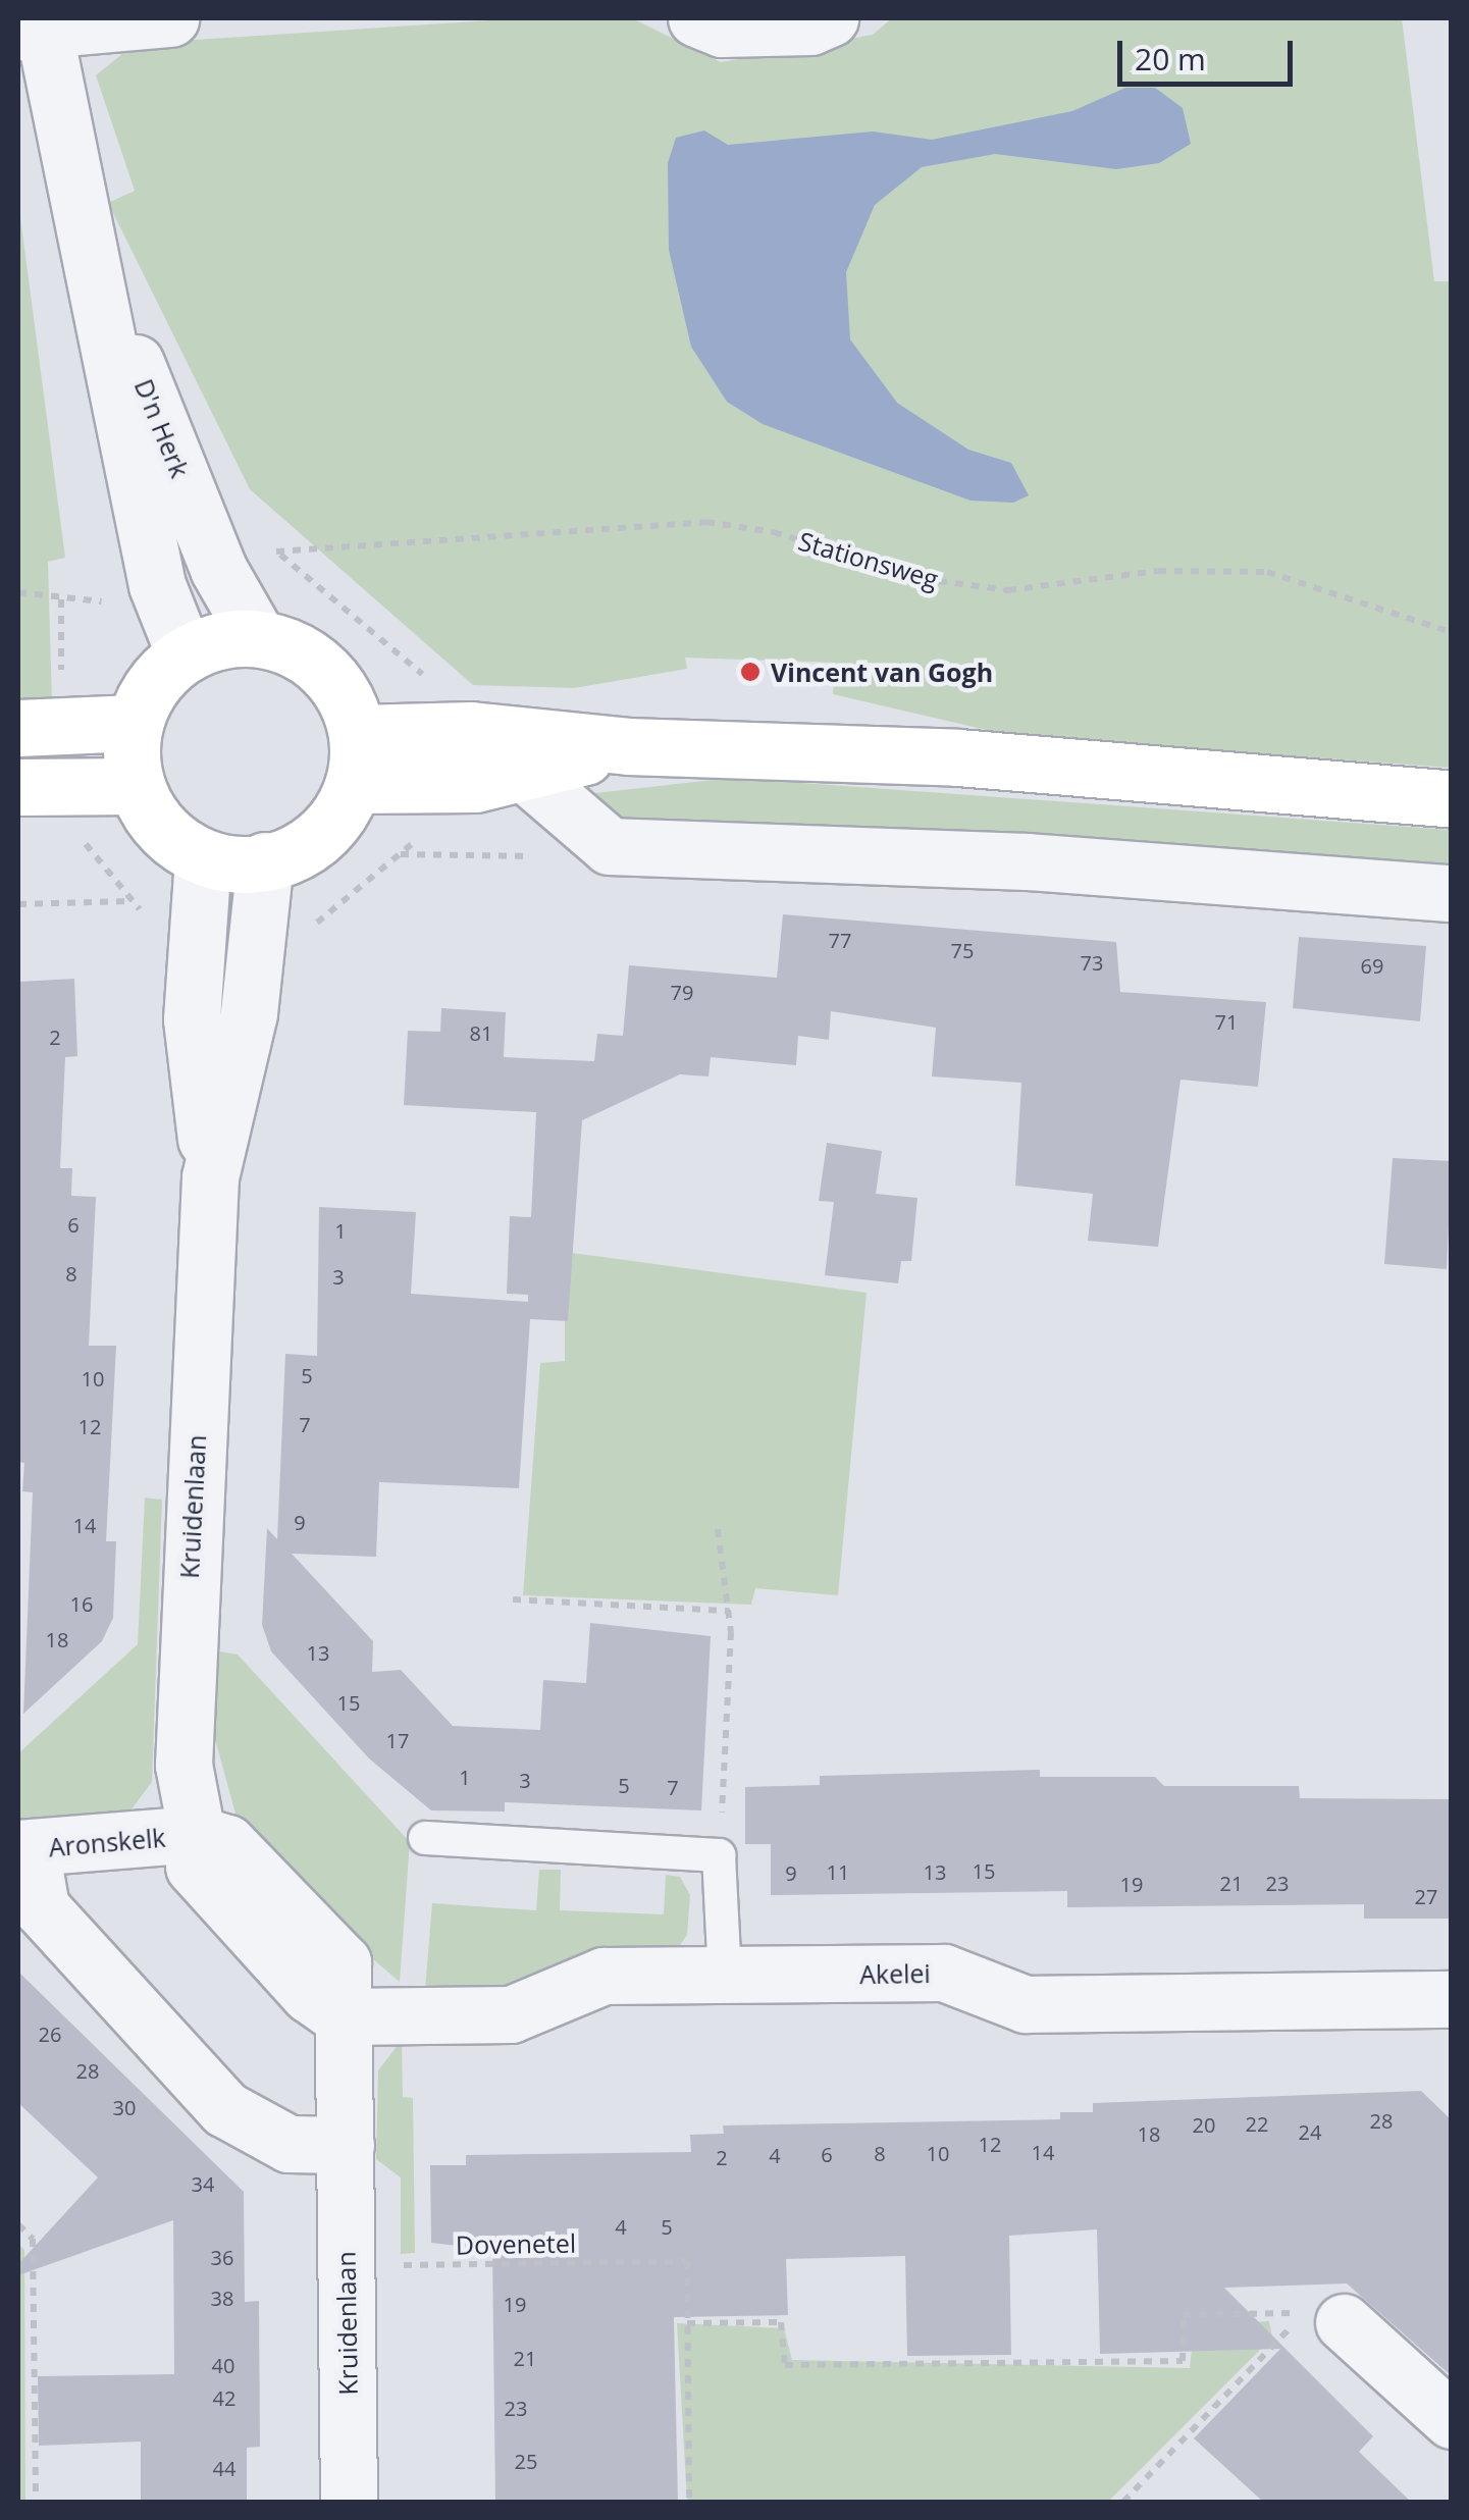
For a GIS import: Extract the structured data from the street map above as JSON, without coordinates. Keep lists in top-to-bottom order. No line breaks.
{"streets":{"street":["D'n Herk","Kruidenlaan","Aronskelk","Akelei"],"path":["Stationsweg","Dovenetel"]},"crossings":[["D'n Herk","Kruidenlaan"],["Kruidenlaan","Aronskelk"],["Kruidenlaan","Akelei"],["Kruidenlaan","Dovenetel"]],"places":["Vincent van Gogh"],"house_numbers":["77","75","73","69","79","71","81","2","6","1","8","3","5","10","7","12","9","14","16","18","13","15","17","1","3","5","7","15","11","13","9","21","23","19","27","26","28","30","28","22","20","24","18","12","14","8","10","6","4","2","34","4","5","36","38","19","21","40","42","23","25","44"],"scale_bar":"20 m"}
